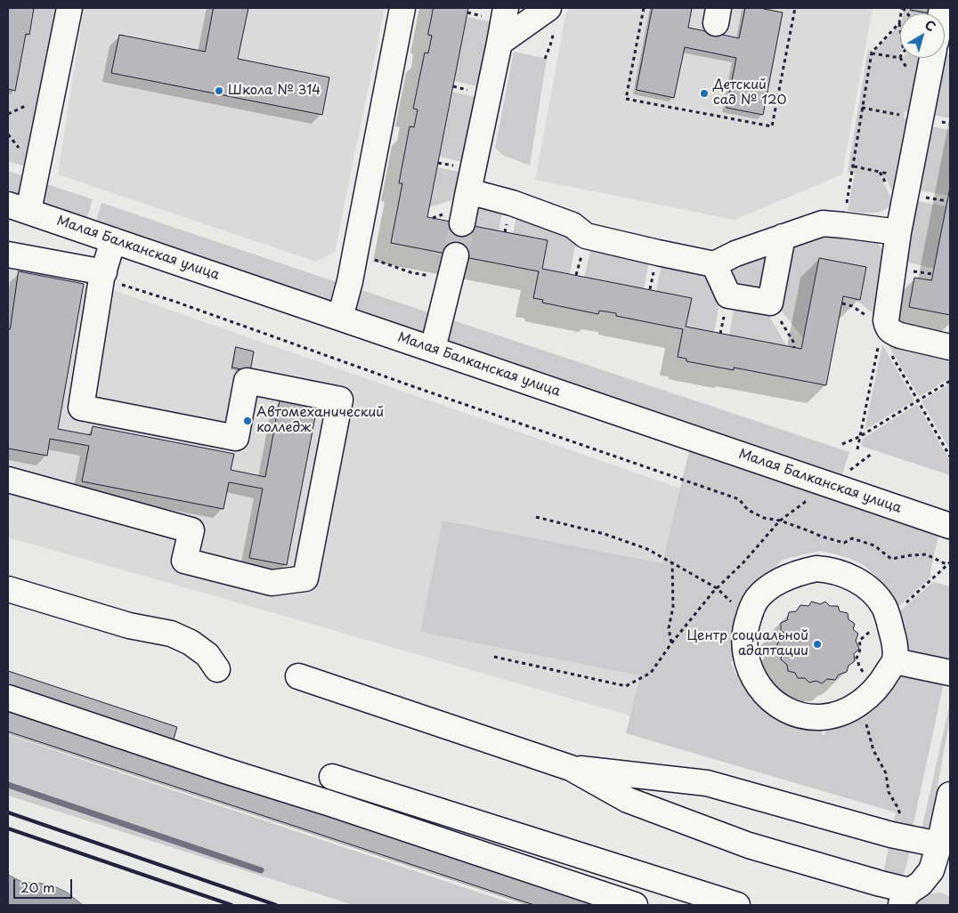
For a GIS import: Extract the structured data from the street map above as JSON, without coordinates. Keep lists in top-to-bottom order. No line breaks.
{"streets":{"street":["Малая Балканская улица"]},"places":["Школа № 314","Детский сад № 120","Автомеханический колледж","Центр социальной адаптации"],"scale_bar":"20 m","north":"top right"}
